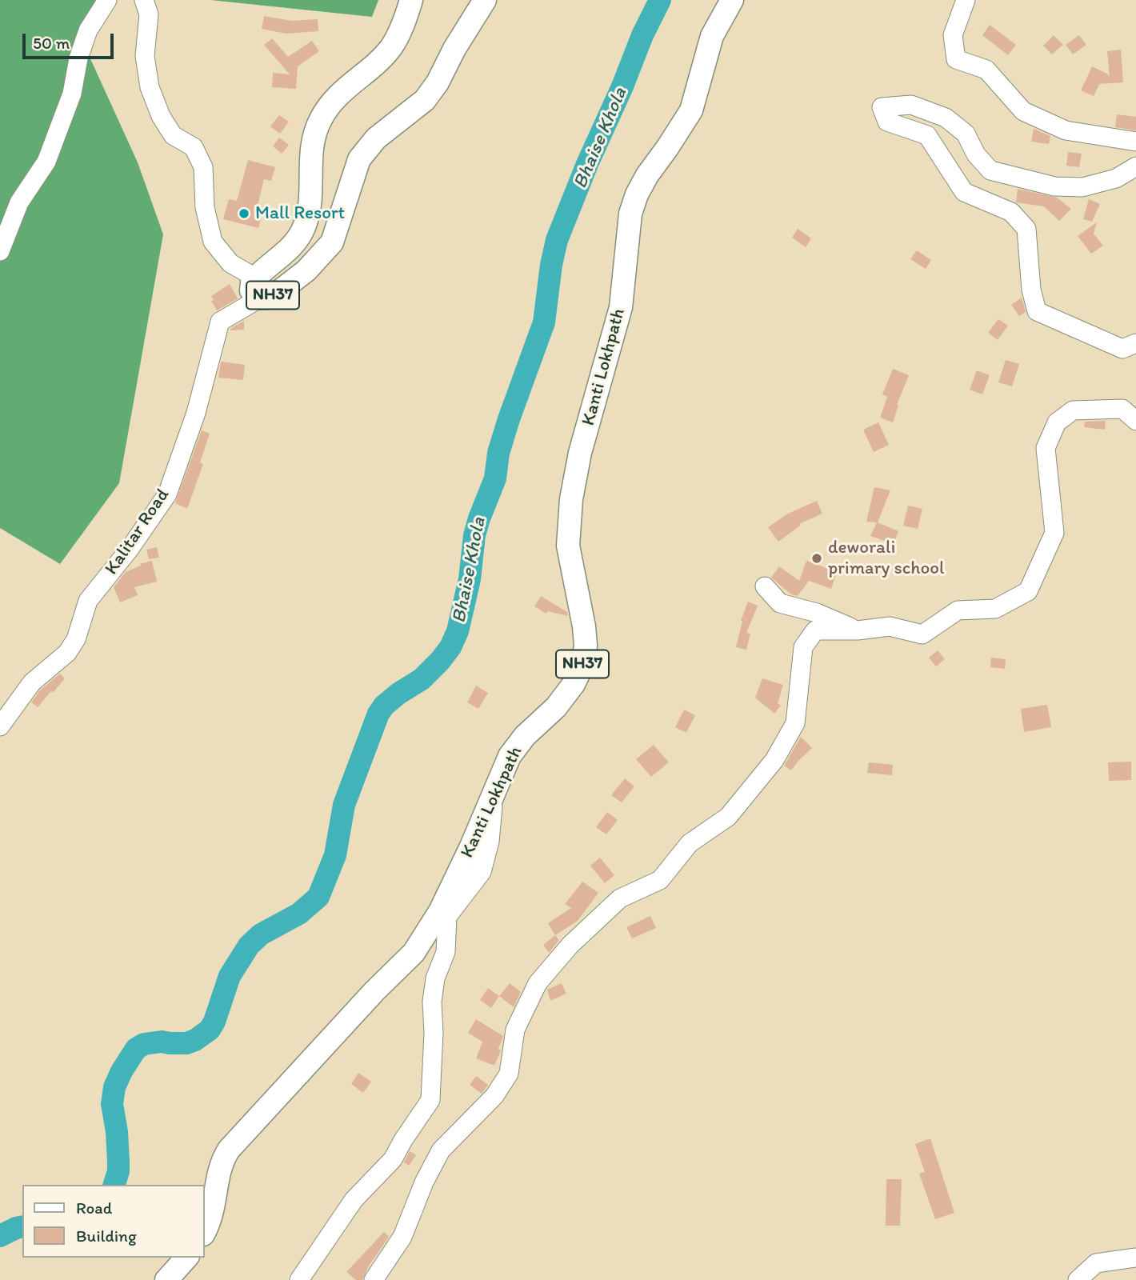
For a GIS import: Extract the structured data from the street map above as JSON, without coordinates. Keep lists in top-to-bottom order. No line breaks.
{"streets":{"main road":["NH37","Kanti Lokhpath"],"street":["Kalitar Road"]},"crossings":[["NH37","Kalitar Road"]],"water":["Bhaise Khola"],"places":["Mall Resort","deworali primary school"],"legend":["Road","Building"],"scale_bar":"50 m"}
